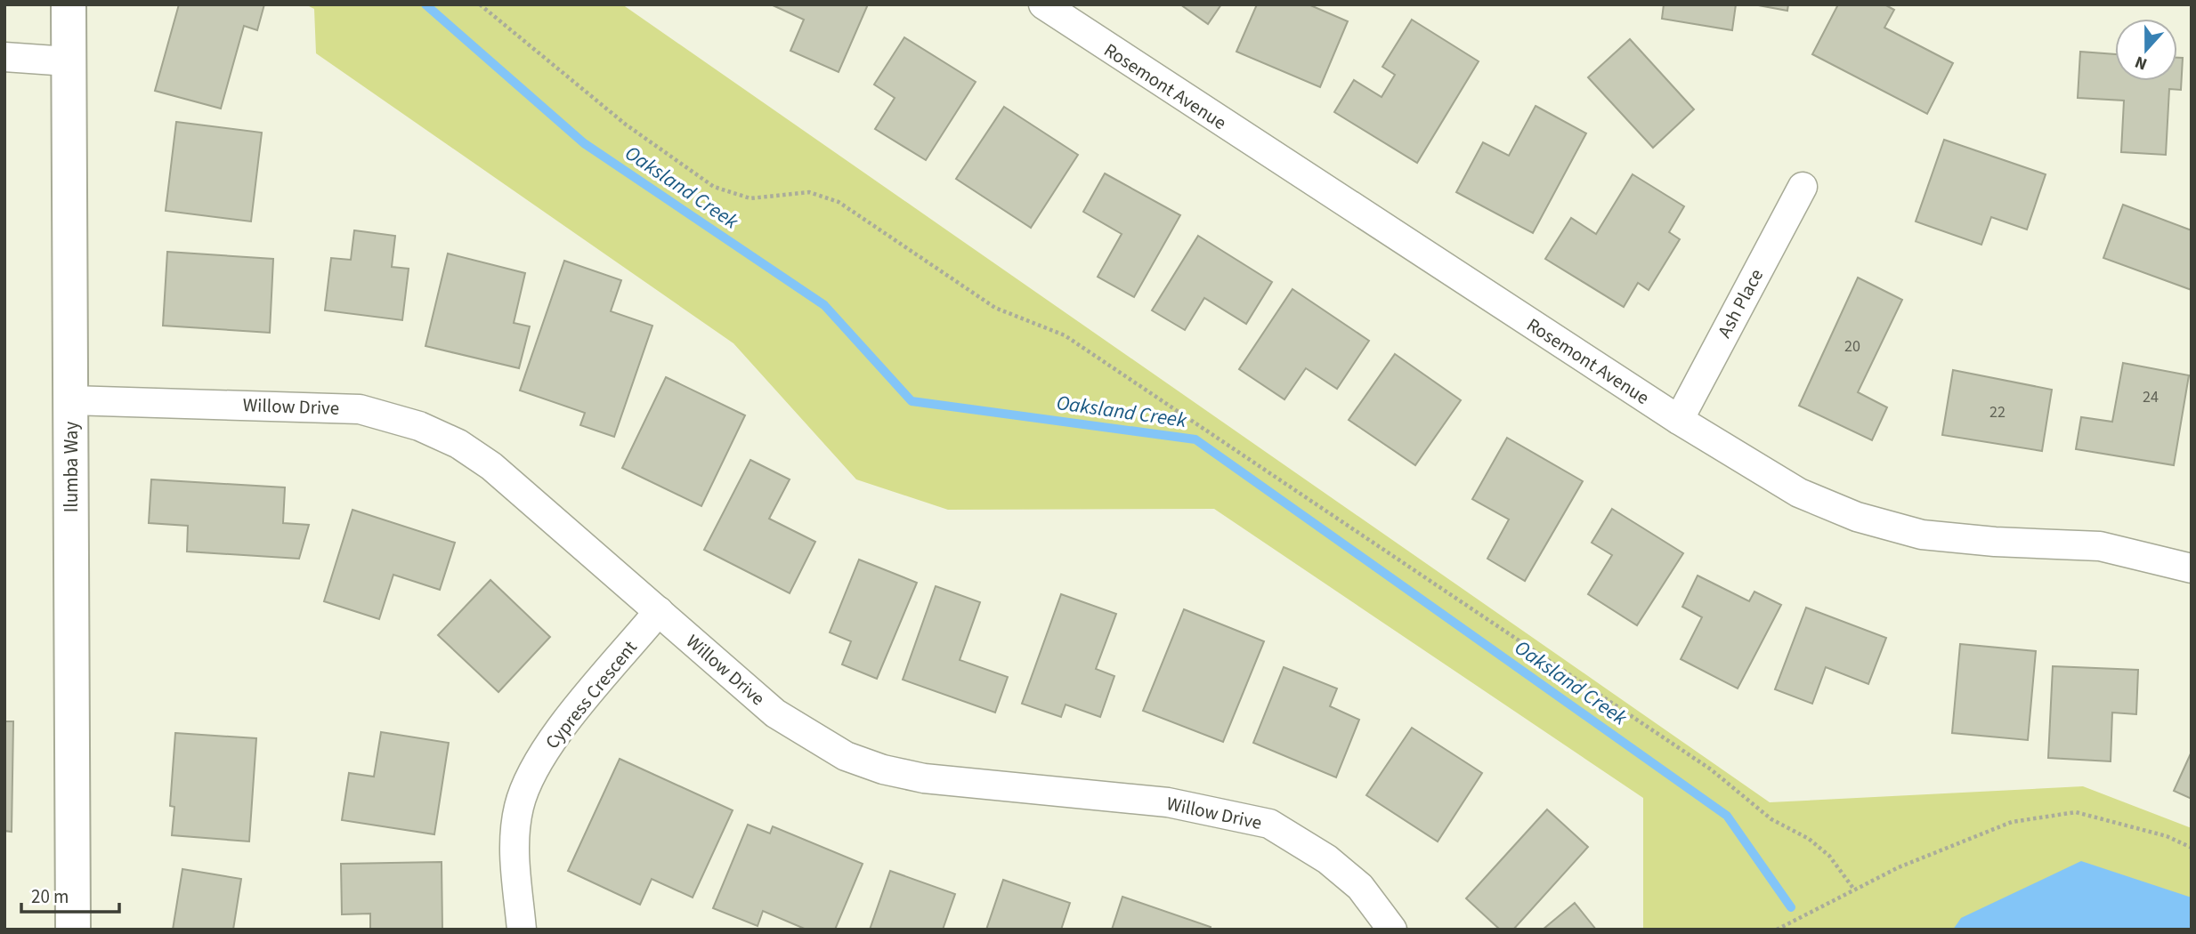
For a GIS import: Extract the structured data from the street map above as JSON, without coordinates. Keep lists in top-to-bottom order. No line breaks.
{"streets":{"street":["Rosemont Avenue","Ash Place","Willow Drive","Ilumba Way","Cypress Crescent"]},"crossings":[["Rosemont Avenue","Ash Place"],["Willow Drive","Ilumba Way"],["Willow Drive","Cypress Crescent"]],"water":["Oaksland Creek"],"house_numbers":["20","24","22"],"scale_bar":"20 m","north":"bottom"}
